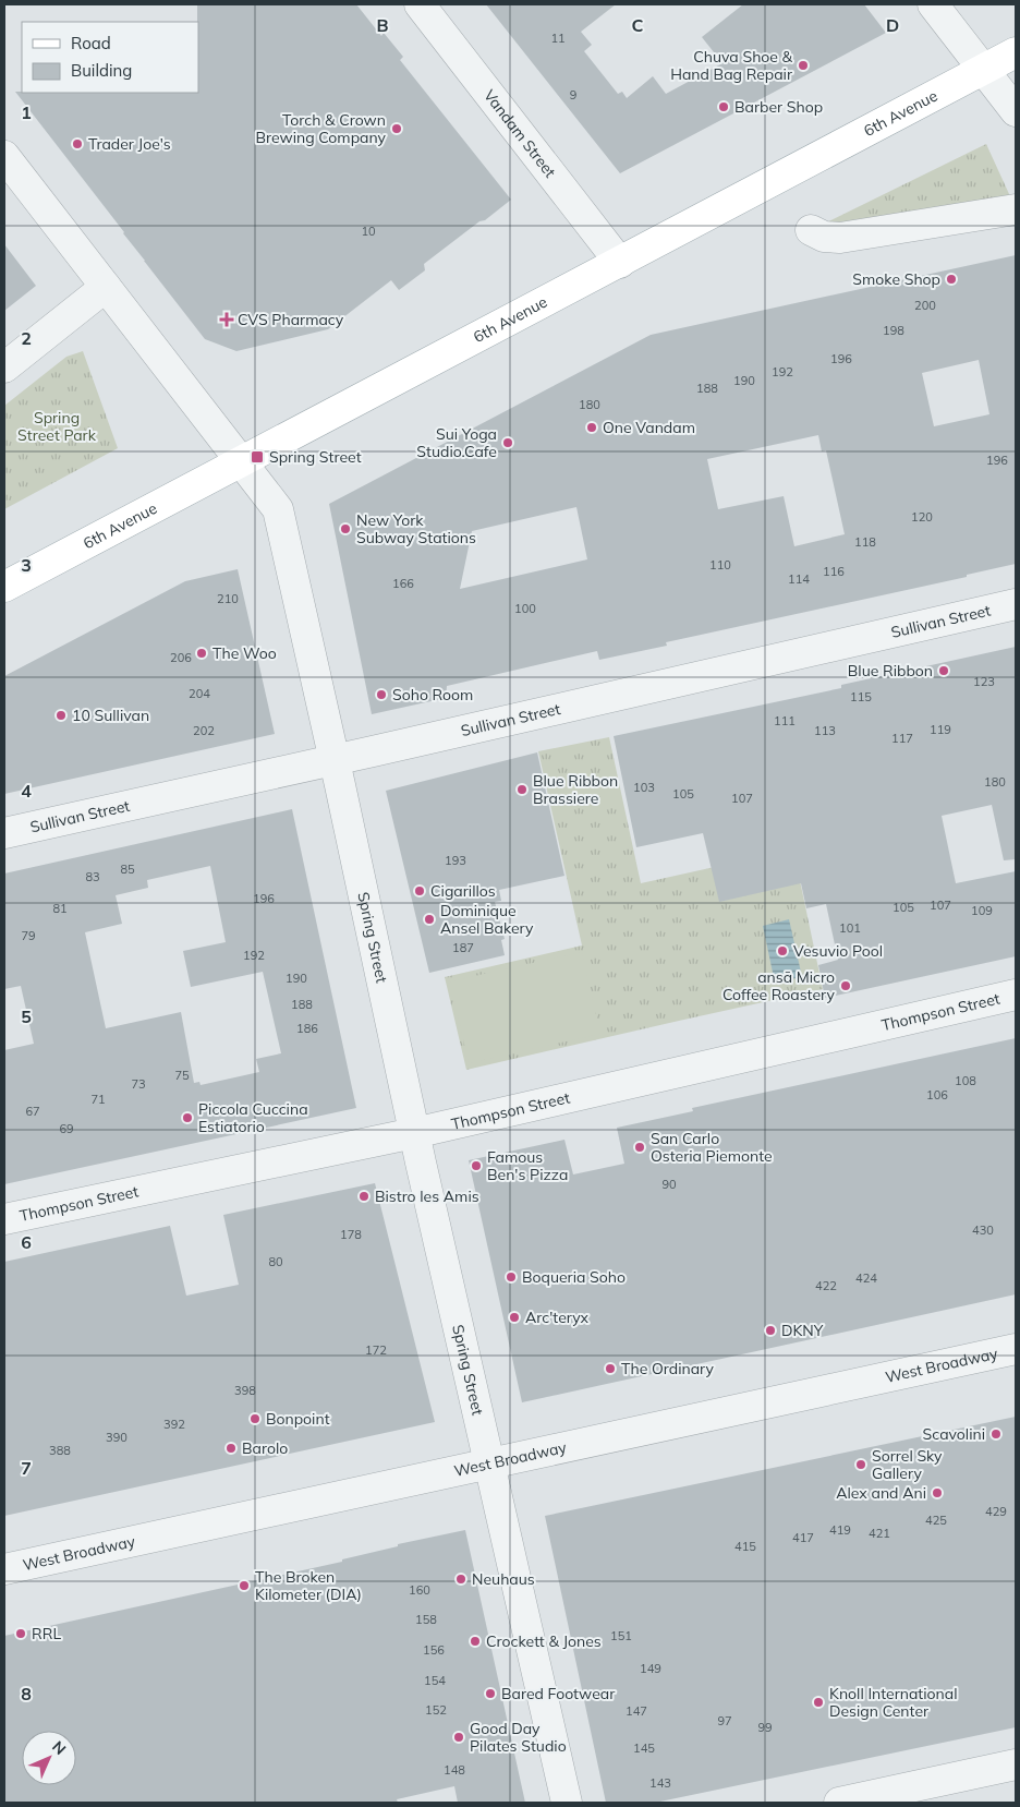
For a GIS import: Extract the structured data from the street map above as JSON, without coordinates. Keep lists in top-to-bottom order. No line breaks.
{"streets":{"main road":["6th Avenue"],"street":["Vandam Street","Sullivan Street","Spring Street","Thompson Street","West Broadway"]},"crossings":[["6th Avenue","Vandam Street"],["6th Avenue","Spring Street"],["Sullivan Street","Spring Street"],["Spring Street","Thompson Street"],["Spring Street","West Broadway"]],"parks":["Spring Street Park"],"places":{"other":["Chuva Shoe & Hand Bag Repair","Barber Shop","Torch & Crown Brewing Company","Trader Joe's","Smoke Shop","One Vandam","Sui Yoga Studio.Cafe","New York Subway Stations","The Woo","Blue Ribbon","Soho Room","10 Sullivan","Blue Ribbon Brassiere","Cigarillos","Dominique Ansel Bakery","Vesuvio Pool","ansā Micro Coffee Roastery","Piccola Cuccina Estiatorio","San Carlo Osteria Piemonte","Famous Ben's Pizza","Bistro les Amis","Boqueria Soho","Arc'teryx","DKNY","The Ordinary","Bonpoint","Scavolini","Barolo","Sorrel Sky Gallery","Alex and Ani","Neuhaus","The Broken Kilometer (DIA)","RRL","Crockett & Jones","Bared Footwear","Knoll International Design Center","Good Day Pilates Studio"],"health":["CVS Pharmacy"],"transit":["Spring Street"]},"house_numbers":["11","9","10","200","198","196","192","190","188","180","196","120","118","110","116","114","166","210","100","206","123","204","115","111","119","202","113","117","180","103","105","107","193","85","83","196","107","105","81","109","101","79","187","192","190","188","186","75","108","73","106","71","67","69","90","430","178","80","424","422","172","398","392","390","388","429","425","419","421","417","415","160","158","151","156","149","154","152","147","97","99","145","148","143"],"legend":["Road","Building"],"north":"top right","grid":{"columns":["B","C","D"],"rows":["1","2","3","4","5","6","7","8"]}}
